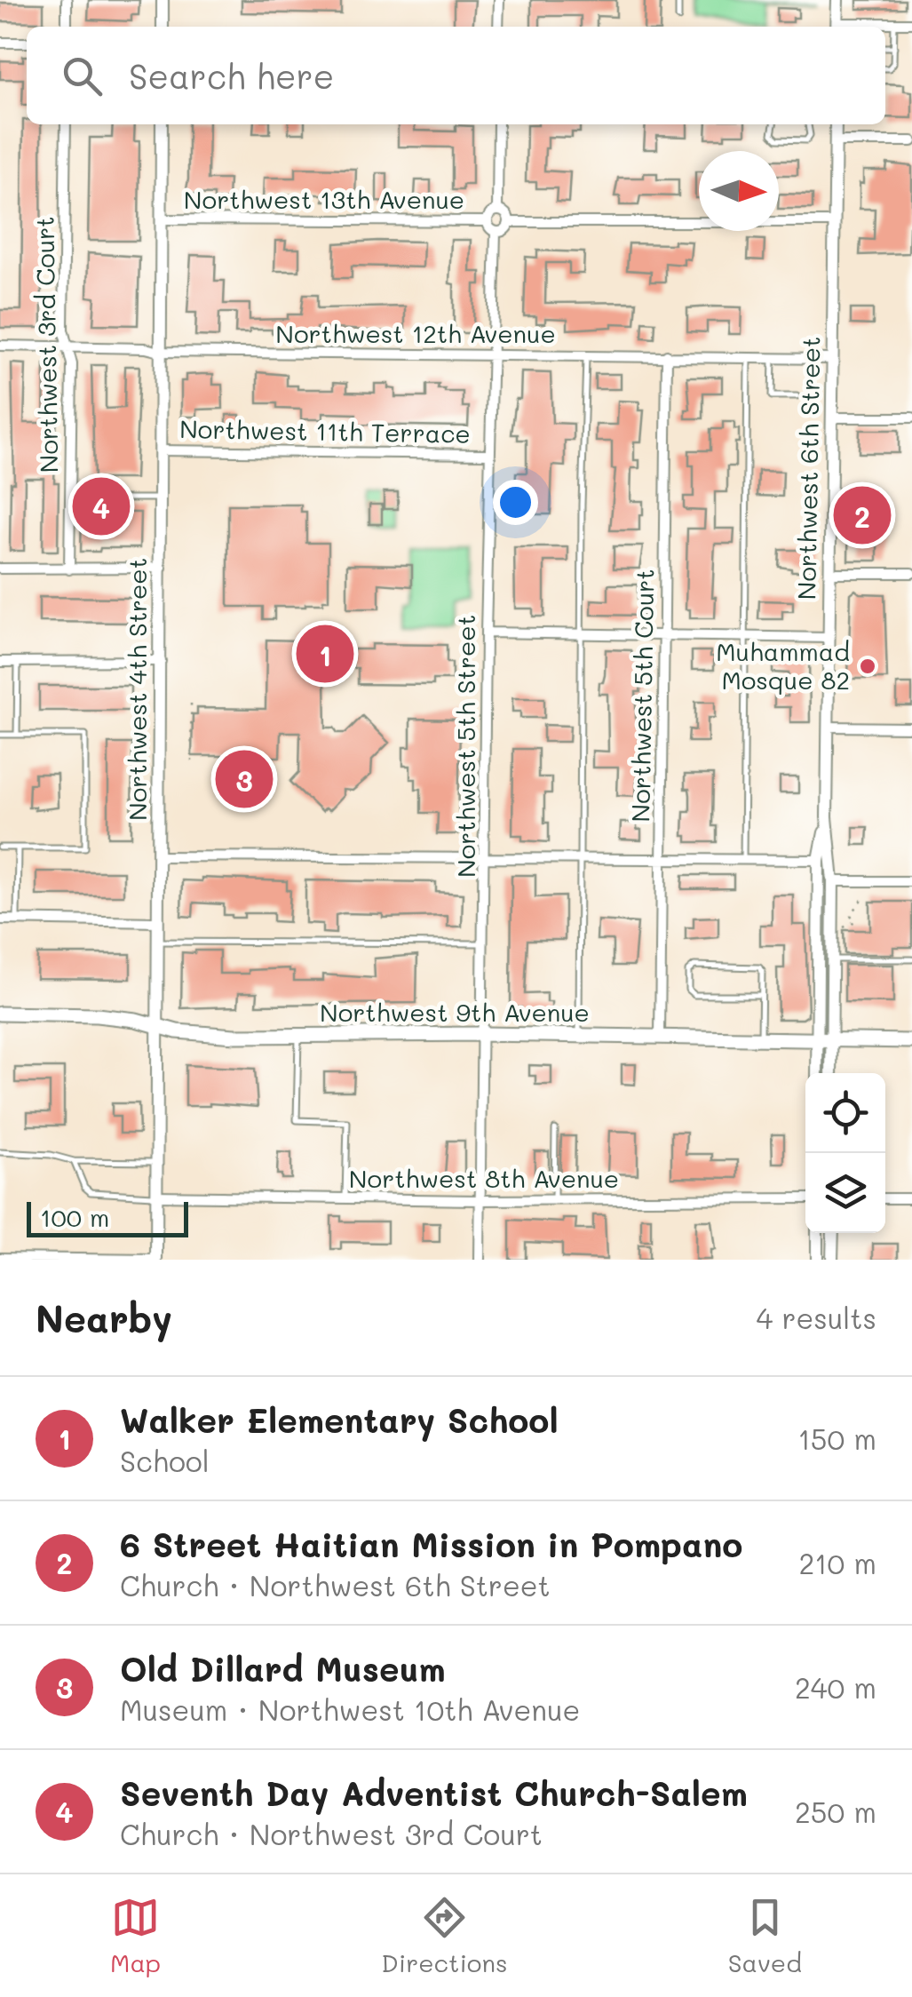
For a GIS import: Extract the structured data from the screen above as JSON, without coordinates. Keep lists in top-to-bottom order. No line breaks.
{"streets":{"main road":["Northwest 9th Avenue"],"street":["Northwest 13th Avenue","Northwest 12th Avenue","Northwest 3rd Court","Northwest 11th Terrace","Northwest 6th Street","Northwest 4th Street","Northwest 5th Court","Northwest 5th Street","Northwest 8th Avenue"]},"crossings":[["Northwest 13th Avenue","Northwest 4th Street"],["Northwest 13th Avenue","Northwest 5th Street"],["Northwest 12th Avenue","Northwest 3rd Court"],["Northwest 12th Avenue","Northwest 6th Street"],["Northwest 12th Avenue","Northwest 4th Street"],["Northwest 12th Avenue","Northwest 5th Court"],["Northwest 12th Avenue","Northwest 5th Street"],["Northwest 11th Terrace","Northwest 4th Street"],["Northwest 11th Terrace","Northwest 5th Street"],["Northwest 6th Street","Northwest 9th Avenue"],["Northwest 4th Street","Northwest 9th Avenue"],["Northwest 4th Street","Northwest 8th Avenue"],["Northwest 5th Court","Northwest 9th Avenue"],["Northwest 5th Street","Northwest 9th Avenue"],["Northwest 5th Street","Northwest 8th Avenue"]],"places":["Muhammad Mosque 82"],"scale_bar":"100 m","north":"right","page":{"search":"Search here","pins":["4","2","1","3"],"scale":"100 m","heading":["Nearby","4 results"],"list":[{"mark":"1","name":"Walker Elementary School","note":"School","value":"150 m"},{"mark":"2","name":"6 Street Haitian Mission in Pompano","note":"Church · Northwest 6th Street","value":"210 m"},{"mark":"3","name":"Old Dillard Museum","note":"Museum · Northwest 10th Avenue","value":"240 m"},{"mark":"4","name":"Seventh Day Adventist Church-Salem","note":"Church · Northwest 3rd Court","value":"250 m"}],"nav":["Map","Directions","Saved"]}}
